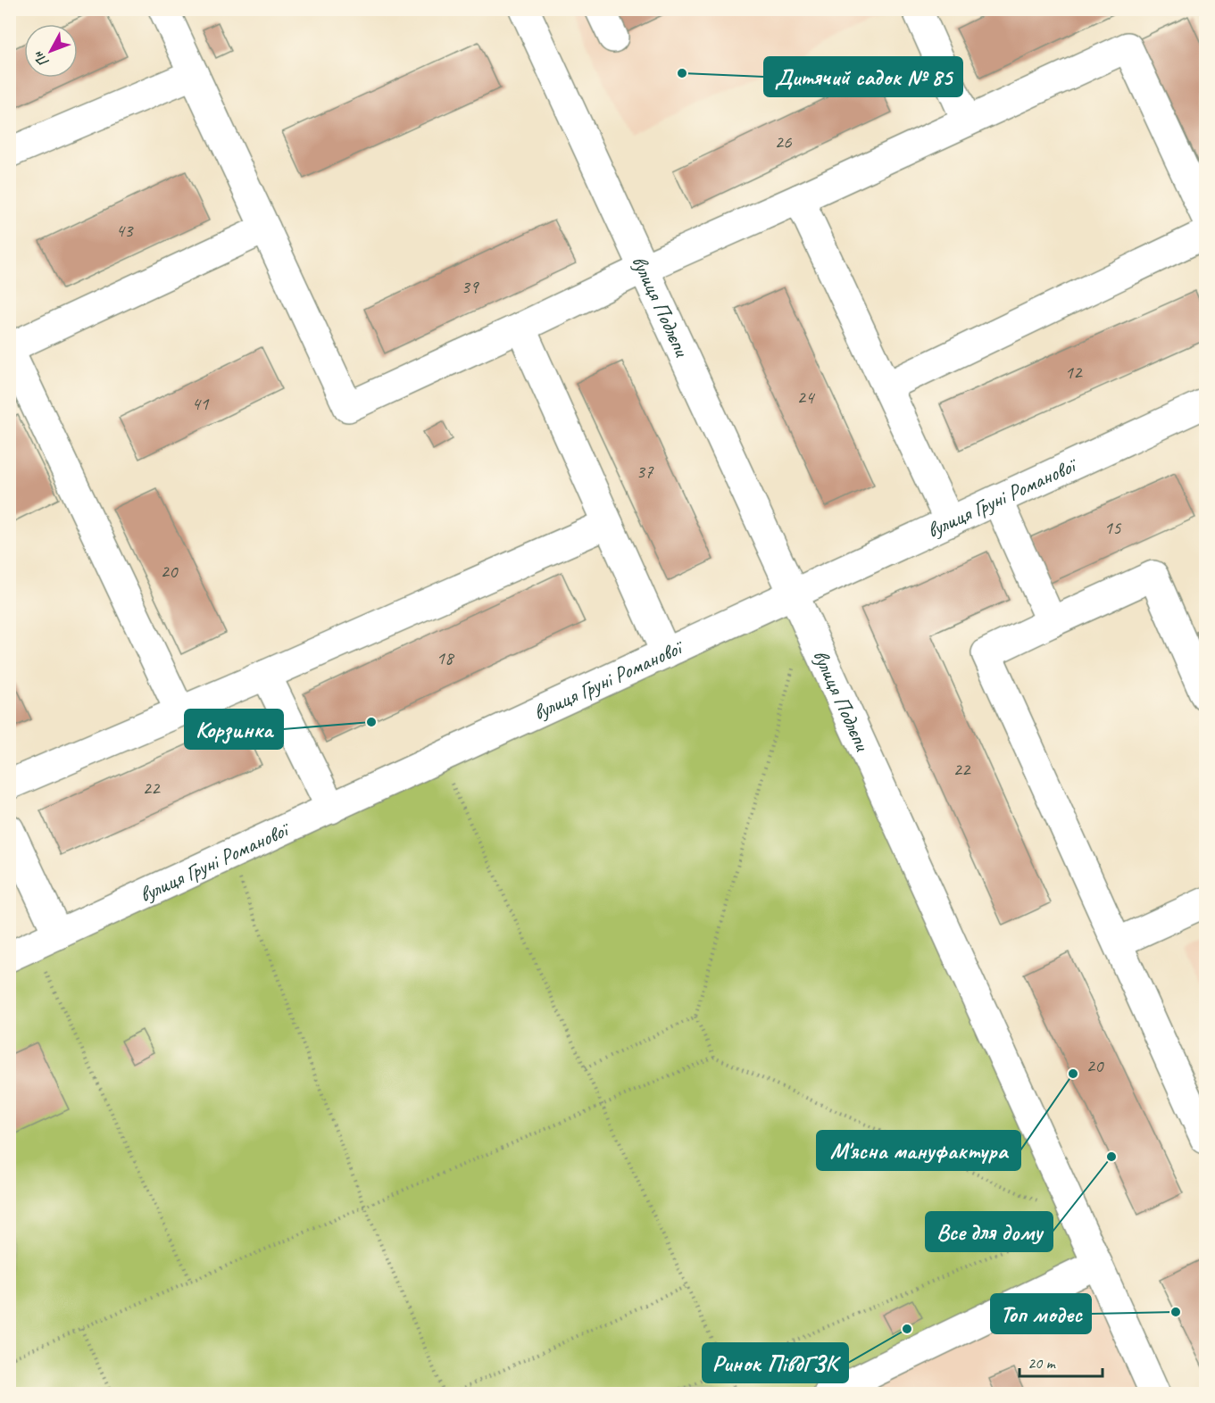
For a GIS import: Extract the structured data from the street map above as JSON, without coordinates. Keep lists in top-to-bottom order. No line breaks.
{"streets":{"street":["вулиця Подлєпи","вулиця Груні Романової"]},"crossings":[["вулиця Подлєпи","вулиця Груні Романової"]],"places":["Дитячий садок № 85","Корзинка","М'ясна мануфактура","Все для дому","Топ модес","Ринок ПівдГЗК"],"house_numbers":["26","43","39","12","24","41","37","15","20","18","22","22","20"],"scale_bar":"20 m","north":"bottom left"}
